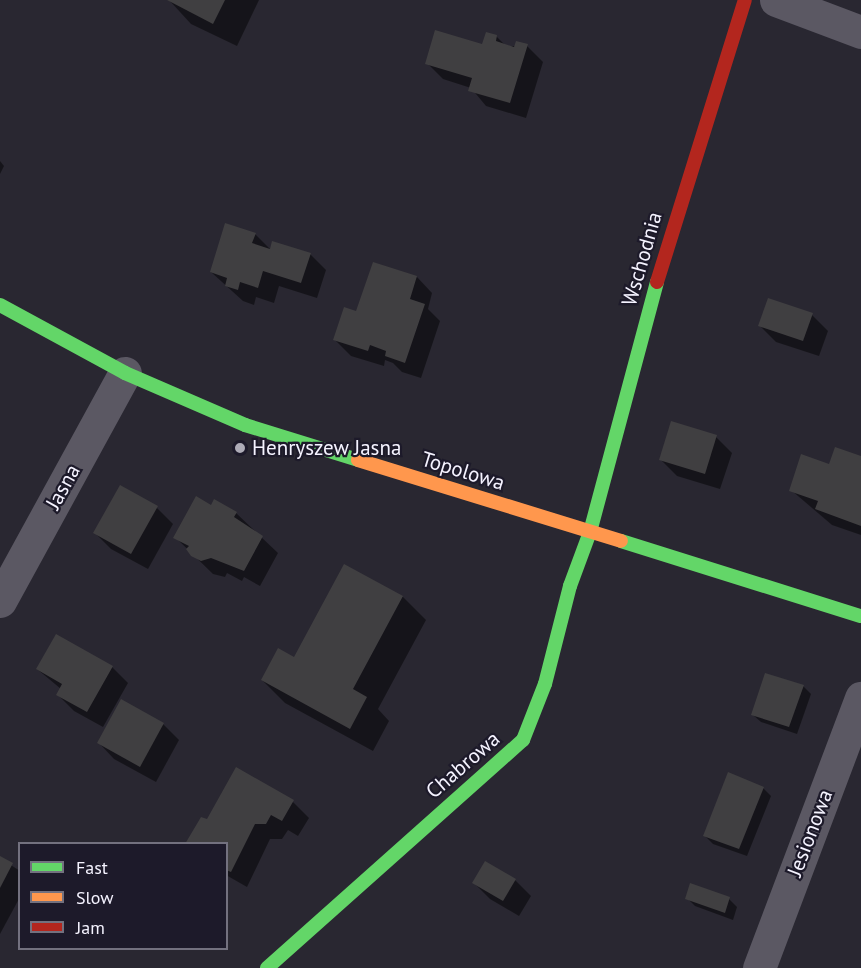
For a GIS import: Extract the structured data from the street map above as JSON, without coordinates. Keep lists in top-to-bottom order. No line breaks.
{"streets":{"street":["Wschodnia","Topolowa","Jasna","Chabrowa","Jesionowa"]},"crossings":[["Wschodnia","Topolowa"],["Wschodnia","Chabrowa"],["Topolowa","Jasna"],["Topolowa","Chabrowa"]],"places":["Henryszew Jasna"],"legend":["Fast","Slow","Jam"]}
